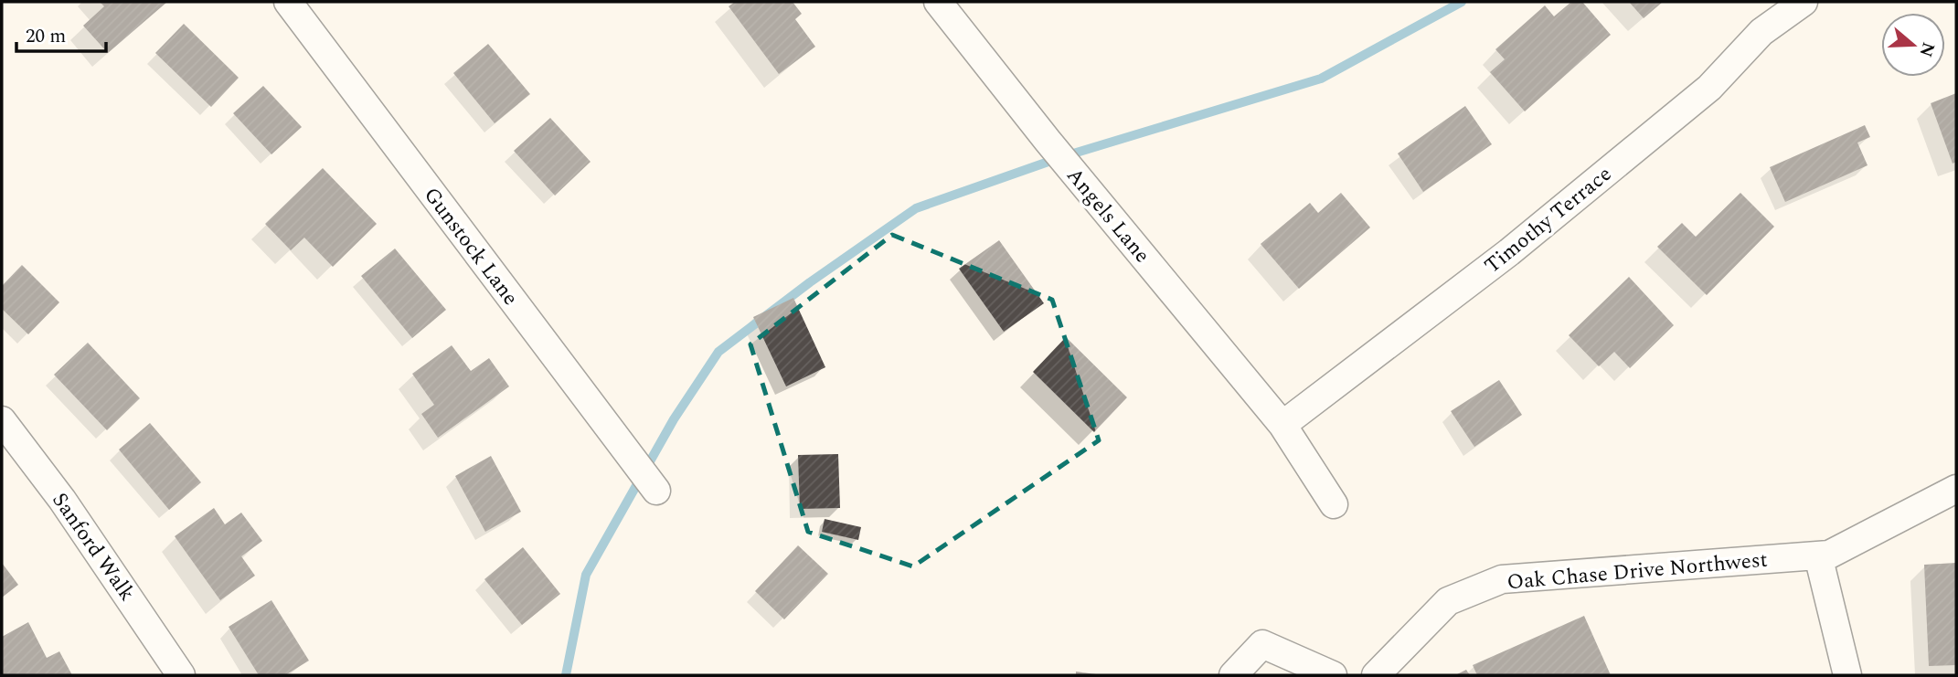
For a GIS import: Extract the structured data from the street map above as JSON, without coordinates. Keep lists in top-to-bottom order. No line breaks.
{"streets":{"street":["Angels Lane","Timothy Terrace","Gunstock Lane","Sanford Walk","Oak Chase Drive Northwest"]},"crossings":[["Angels Lane","Timothy Terrace"]],"scale_bar":"20 m","north":"right"}
